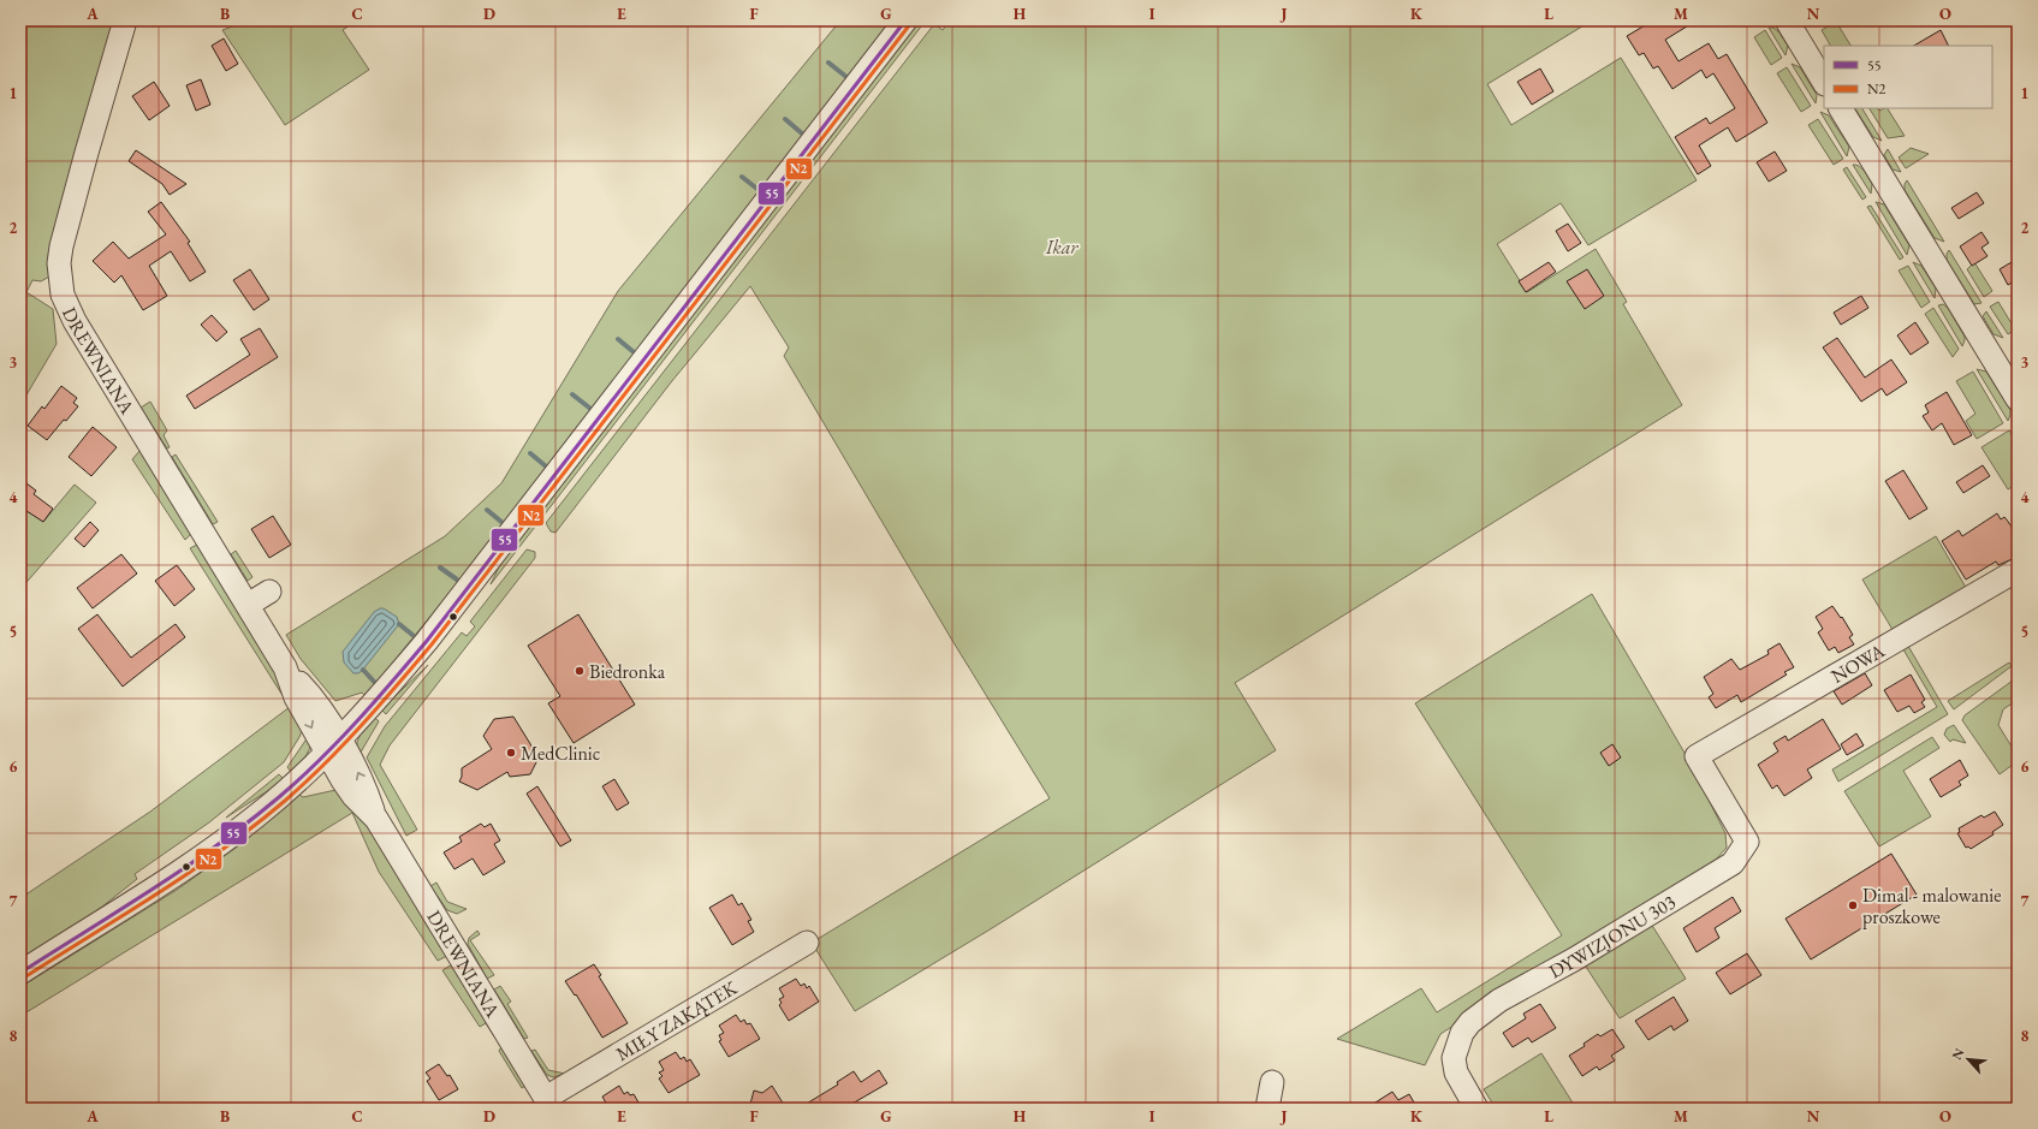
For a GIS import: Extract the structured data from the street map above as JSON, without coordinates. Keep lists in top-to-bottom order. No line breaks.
{"streets":{"street":["DREWNIANA","NOWA","DYWIZJONU 303","MIŁY ZAKĄTEK"]},"crossings":[["DREWNIANA","MIŁY ZAKĄTEK"],["NOWA","DYWIZJONU 303"]],"parks":["Ikar"],"places":["Biedronka","MedClinic","Dimal - malowanie proszkowe"],"lines":["transit line 55","transit line N2"],"legend":["55","N2"],"north":"top left","grid":{"columns":["A","B","C","D","E","F","G","H","I","J","K","L","M","N","O"],"rows":["1","2","3","4","5","6","7","8"]}}
